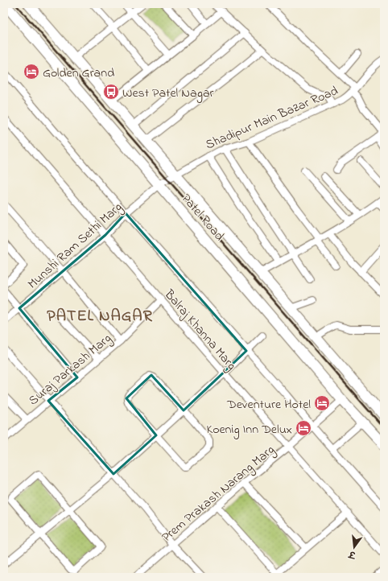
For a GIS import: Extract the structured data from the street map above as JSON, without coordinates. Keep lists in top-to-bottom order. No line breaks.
{"streets":{"main road":["Patel Road"],"street":["Shadipur Main Bazar Road","Munshi Ram Sethi Marg","Balraj Khanna Marg","Suraj Parkash Marg","Prem Prakash Narang Marg"]},"crossings":[["Shadipur Main Bazar Road","Patel Road"],["Shadipur Main Bazar Road","Munshi Ram Sethi Marg"],["Patel Road","Munshi Ram Sethi Marg"],["Patel Road","Prem Prakash Narang Marg"],["Munshi Ram Sethi Marg","Balraj Khanna Marg"],["Balraj Khanna Marg","Suraj Parkash Marg"],["Balraj Khanna Marg","Prem Prakash Narang Marg"]],"districts":["PATEL NAGAR"],"places":{"hotel":["Golden Grand","Deventure Hotel","Koenig Inn Delux"],"bus stop":["West Patel Nagar"]},"north":"bottom"}
